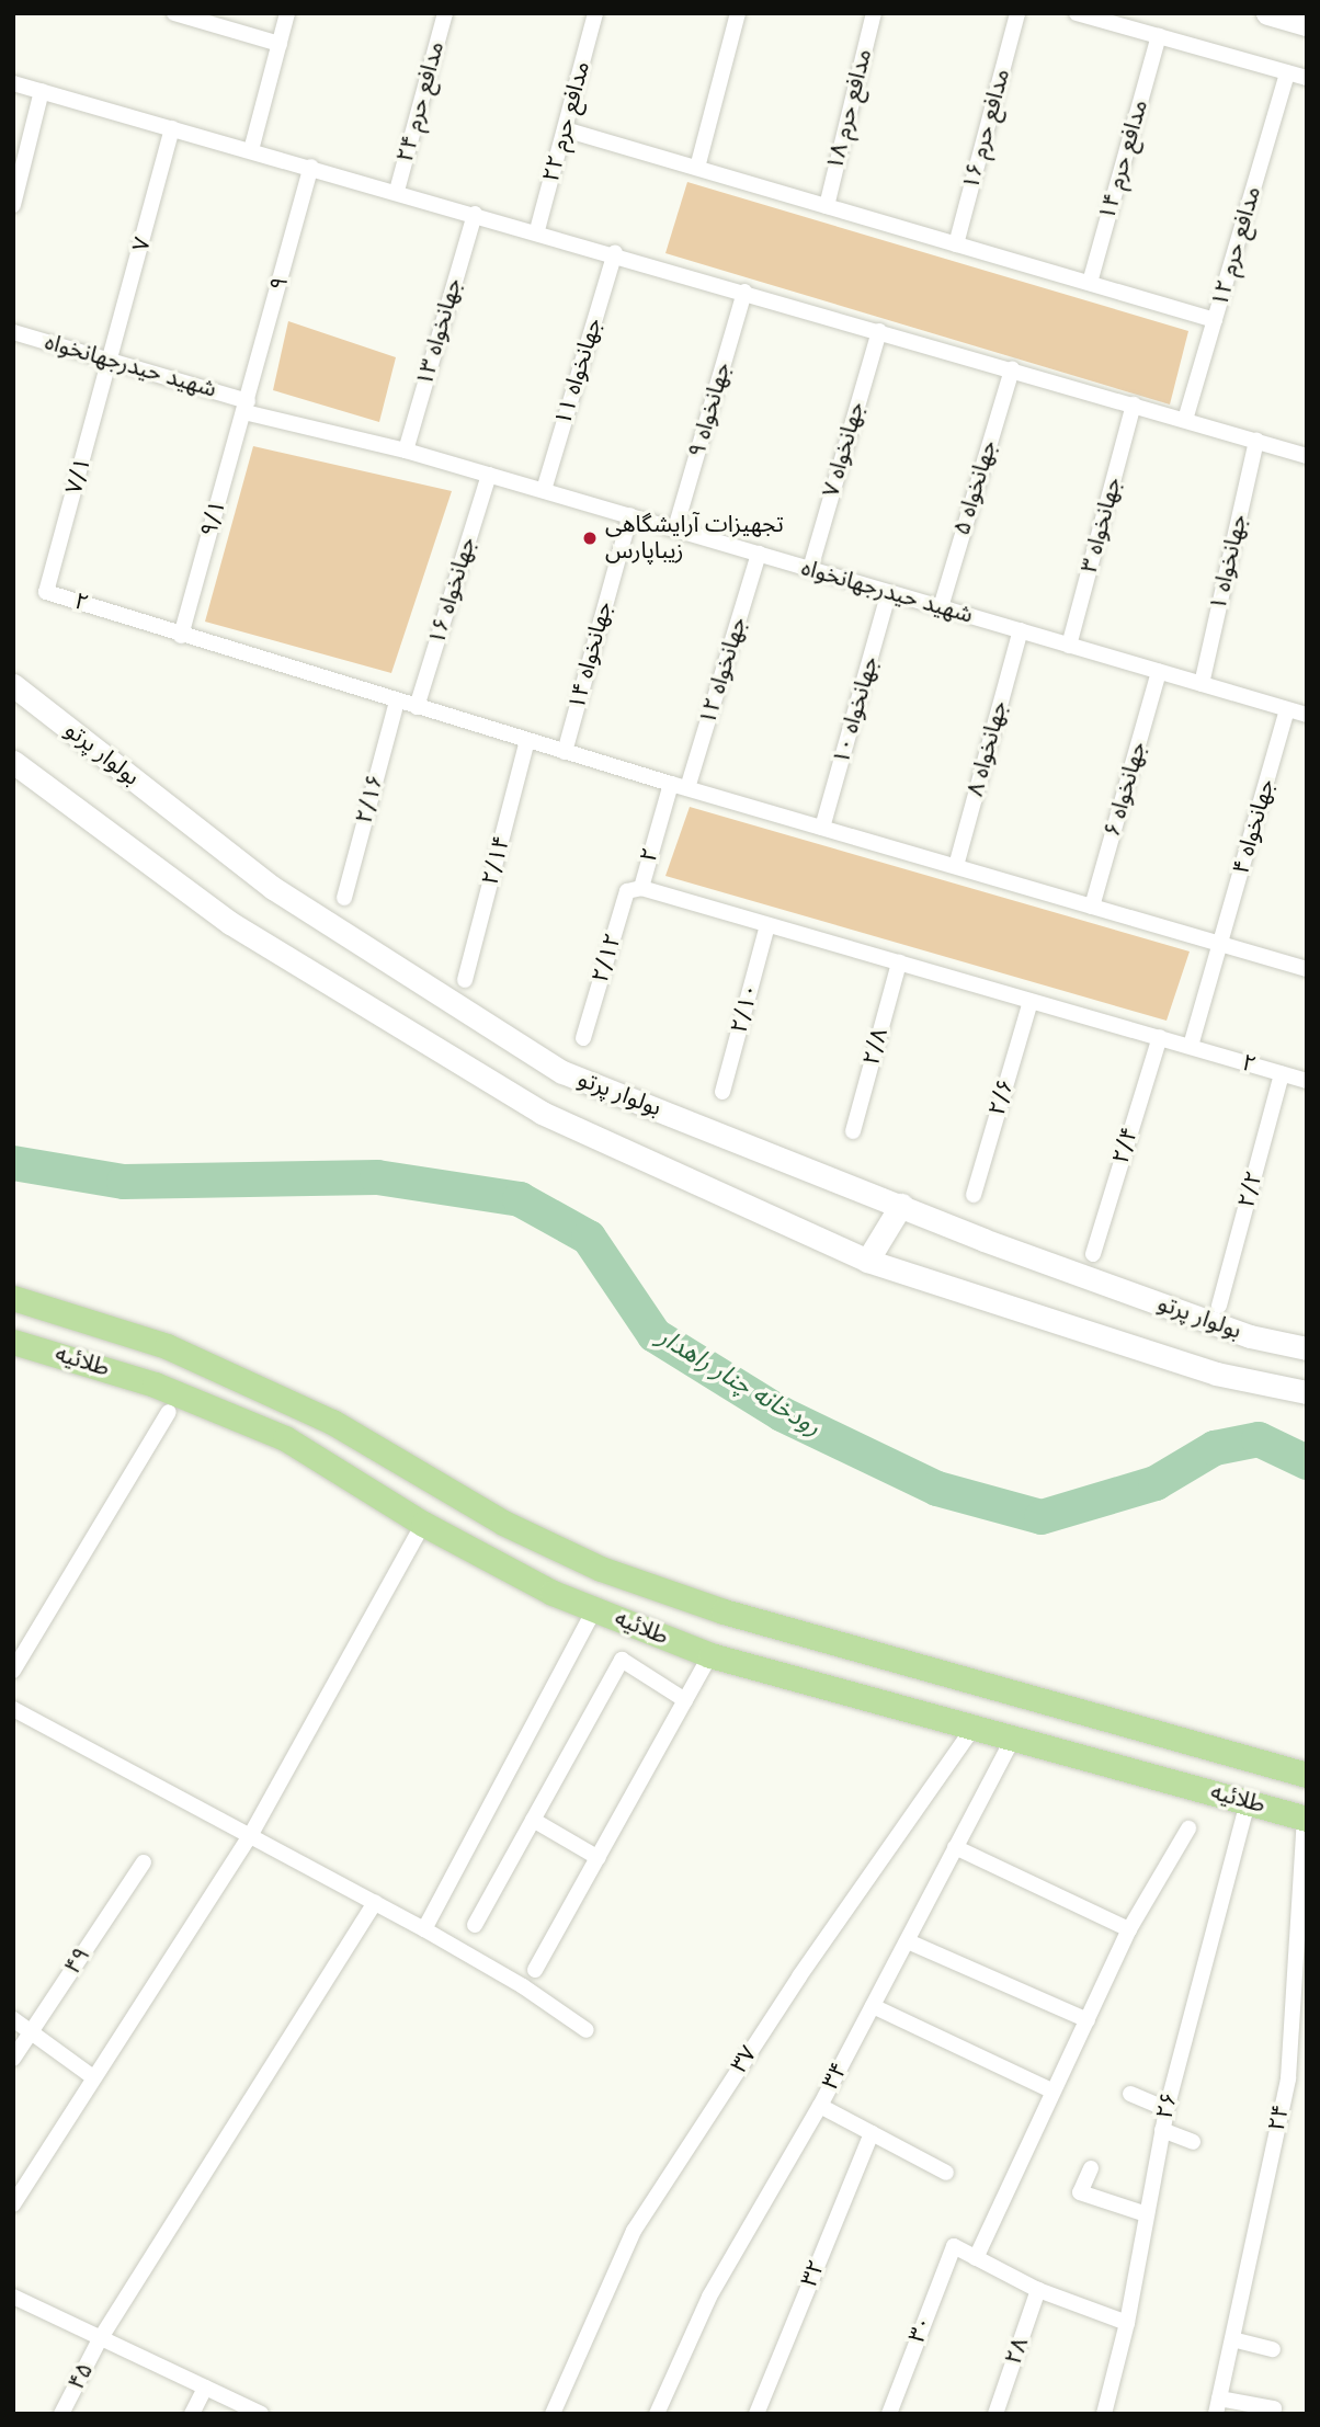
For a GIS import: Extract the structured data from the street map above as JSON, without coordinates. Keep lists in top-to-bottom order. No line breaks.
{"streets":{"main road":["بولوار پرتو","طلائیه"],"street":["مدافع حرم ۲۴","مدافع حرم ۱۸","مدافع حرم ۲۲","مدافع حرم ۱۶","مدافع حرم ۱۴","۷","مدافع حرم ۱۲","۹","جهانخواه ۱۳","شهید حیدرجهانخواه","جهانخواه ۱۱","جهانخواه ۹","جهانخواه ۷","۷/۱","جهانخواه ۵","۹/۱","جهانخواه ۳","جهانخواه ۱","جهانخواه ۱۶","۲","جهانخواه ۱۴","جهانخواه ۱۲","جهانخواه ۱۰","جهانخواه ۸","جهانخواه ۶","۲/۱۶","جهانخواه ۴","۲/۱۴","۲/۱۲","۲/۱۰","۲/۸","۲/۶","۲/۴","۲/۲","۴۹","۳۷","۳۴","۲۶","۲۴","۳۲","۳۰","۲۸","۴۵"]},"crossings":[["۷","شهید حیدرجهانخواه"],["۷","۷/۱"],["۹","شهید حیدرجهانخواه"],["۹","۹/۱"],["جهانخواه ۱۳","شهید حیدرجهانخواه"],["شهید حیدرجهانخواه","جهانخواه ۱۱"],["شهید حیدرجهانخواه","جهانخواه ۹"],["شهید حیدرجهانخواه","جهانخواه ۷"],["شهید حیدرجهانخواه","۷/۱"],["شهید حیدرجهانخواه","جهانخواه ۵"],["شهید حیدرجهانخواه","۹/۱"],["شهید حیدرجهانخواه","جهانخواه ۳"],["شهید حیدرجهانخواه","جهانخواه ۱"],["شهید حیدرجهانخواه","جهانخواه ۱۶"],["شهید حیدرجهانخواه","جهانخواه ۱۴"],["شهید حیدرجهانخواه","جهانخواه ۱۲"],["شهید حیدرجهانخواه","جهانخواه ۱۰"],["شهید حیدرجهانخواه","جهانخواه ۸"],["شهید حیدرجهانخواه","جهانخواه ۶"],["شهید حیدرجهانخواه","جهانخواه ۴"],["۷/۱","۲"],["۹/۱","۲"],["جهانخواه ۱۶","۲"],["۲","جهانخواه ۱۴"],["۲","۲/۱۶"],["۲","جهانخواه ۴"],["۲","۲/۱۴"],["۲","۲/۱۲"],["۲","۲/۱۰"],["۲","۲/۸"],["۲","۲/۶"],["۲","۲/۴"],["۲","۲/۲"],["طلائیه","۳۷"],["طلائیه","۳۴"],["طلائیه","۲۶"],["طلائیه","۲۴"]],"water":["رودخانه چنار راهدار"],"places":["تجهیزات آرایشگاهی زیباپارس"]}
